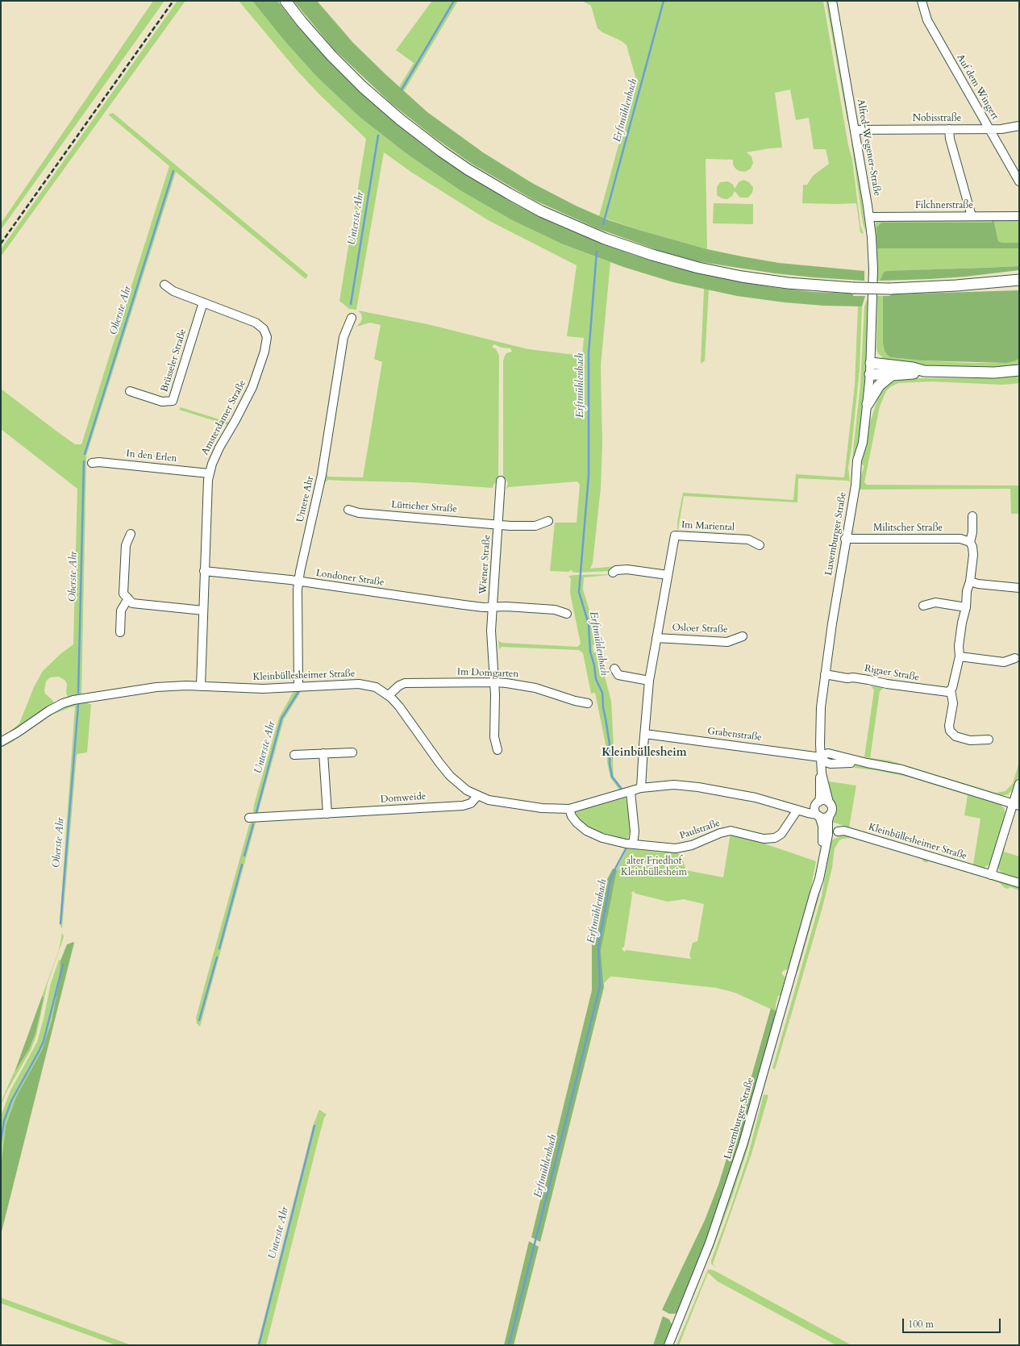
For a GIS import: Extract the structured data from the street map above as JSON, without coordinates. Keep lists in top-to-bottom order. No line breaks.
{"streets":{"street":["Auf dem Wingert","Nobisstraße","Alfred-Wegener-Straße","Filchnerstraße","Brüsseler Straße","Amsterdamer Straße","In den Erlen","Untere Ahr","Lütticher Straße","Im Mariental","Militscher Straße","Luxemburger Straße","Wiener Straße","Londoner Straße","Osloer Straße","Im Domgarten","Rigaer Straße","Kleinbüllesheimer Straße","Grabenstraße","Domweide","Paulstraße"]},"crossings":[["Auf dem Wingert","Nobisstraße"],["Nobisstraße","Alfred-Wegener-Straße"],["Alfred-Wegener-Straße","Filchnerstraße"],["Alfred-Wegener-Straße","Luxemburger Straße"],["Brüsseler Straße","Amsterdamer Straße"],["Amsterdamer Straße","In den Erlen"],["Amsterdamer Straße","Londoner Straße"],["Amsterdamer Straße","Kleinbüllesheimer Straße"],["Untere Ahr","Londoner Straße"],["Untere Ahr","Kleinbüllesheimer Straße"],["Lütticher Straße","Wiener Straße"],["Im Mariental","Osloer Straße"],["Im Mariental","Kleinbüllesheimer Straße"],["Im Mariental","Grabenstraße"],["Militscher Straße","Luxemburger Straße"],["Luxemburger Straße","Rigaer Straße"],["Luxemburger Straße","Kleinbüllesheimer Straße"],["Luxemburger Straße","Grabenstraße"],["Wiener Straße","Londoner Straße"],["Wiener Straße","Im Domgarten"],["Im Domgarten","Kleinbüllesheimer Straße"],["Kleinbüllesheimer Straße","Domweide"],["Kleinbüllesheimer Straße","Paulstraße"]],"districts":["Kleinbüllesheim"],"water":["Erftmühlenbach","Unterste Ahr","Oberste Ahr"],"parks":["alter Friedhof Kleinbüllesheim"],"scale_bar":"100 m"}
